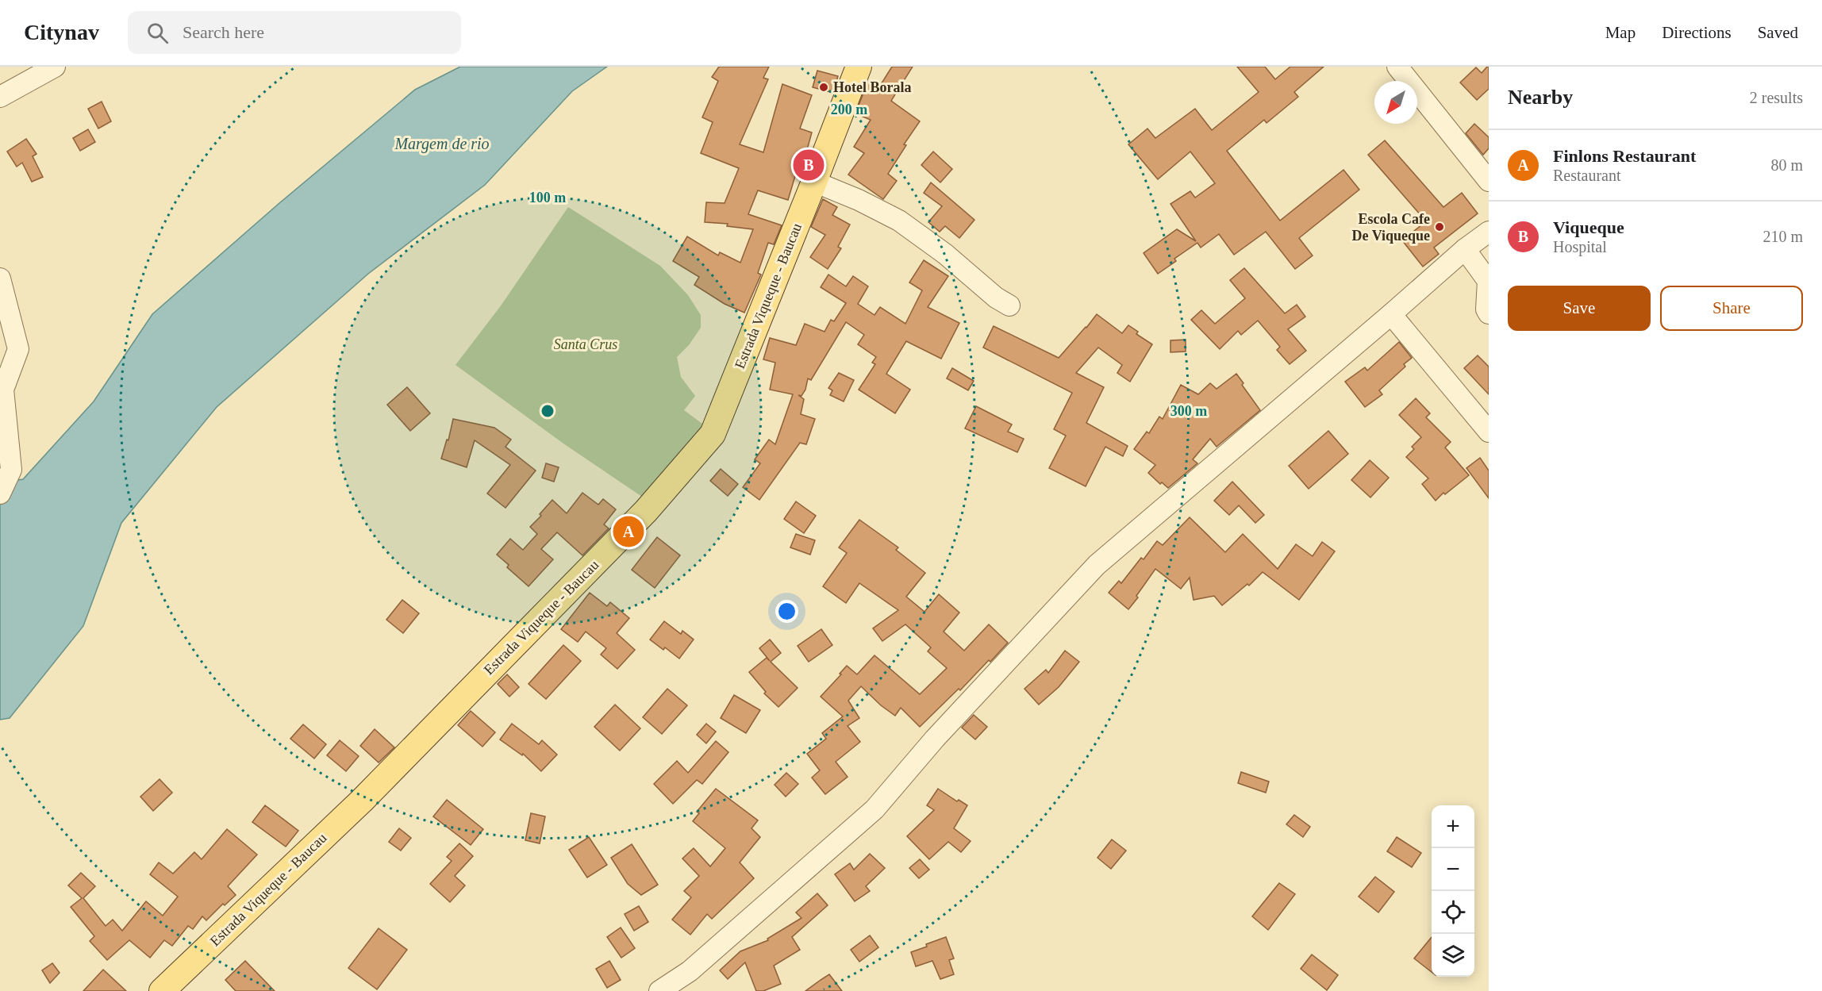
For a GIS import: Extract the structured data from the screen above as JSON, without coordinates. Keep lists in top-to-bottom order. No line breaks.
{"streets":{"main road":["Estrada Viqueque - Baucau"]},"water":["Margem de rio"],"parks":["Santa Crus"],"places":["Hotel Borala","Escola Cafe De Viqueque"],"north":"bottom left","page":{"header":"Citynav","search":"Search here","nav":["Map","Directions","Saved"],"heading":["Nearby","2 results"],"list":[{"mark":"A","name":"Finlons Restaurant","note":"Restaurant","value":"80 m"},{"mark":"B","name":"Viqueque","note":"Hospital","value":"210 m"}],"pins":["B","A"],"buttons":["Save","Share"],"map_buttons":["+","−"]},"rings":["200 m","100 m","300 m"]}
